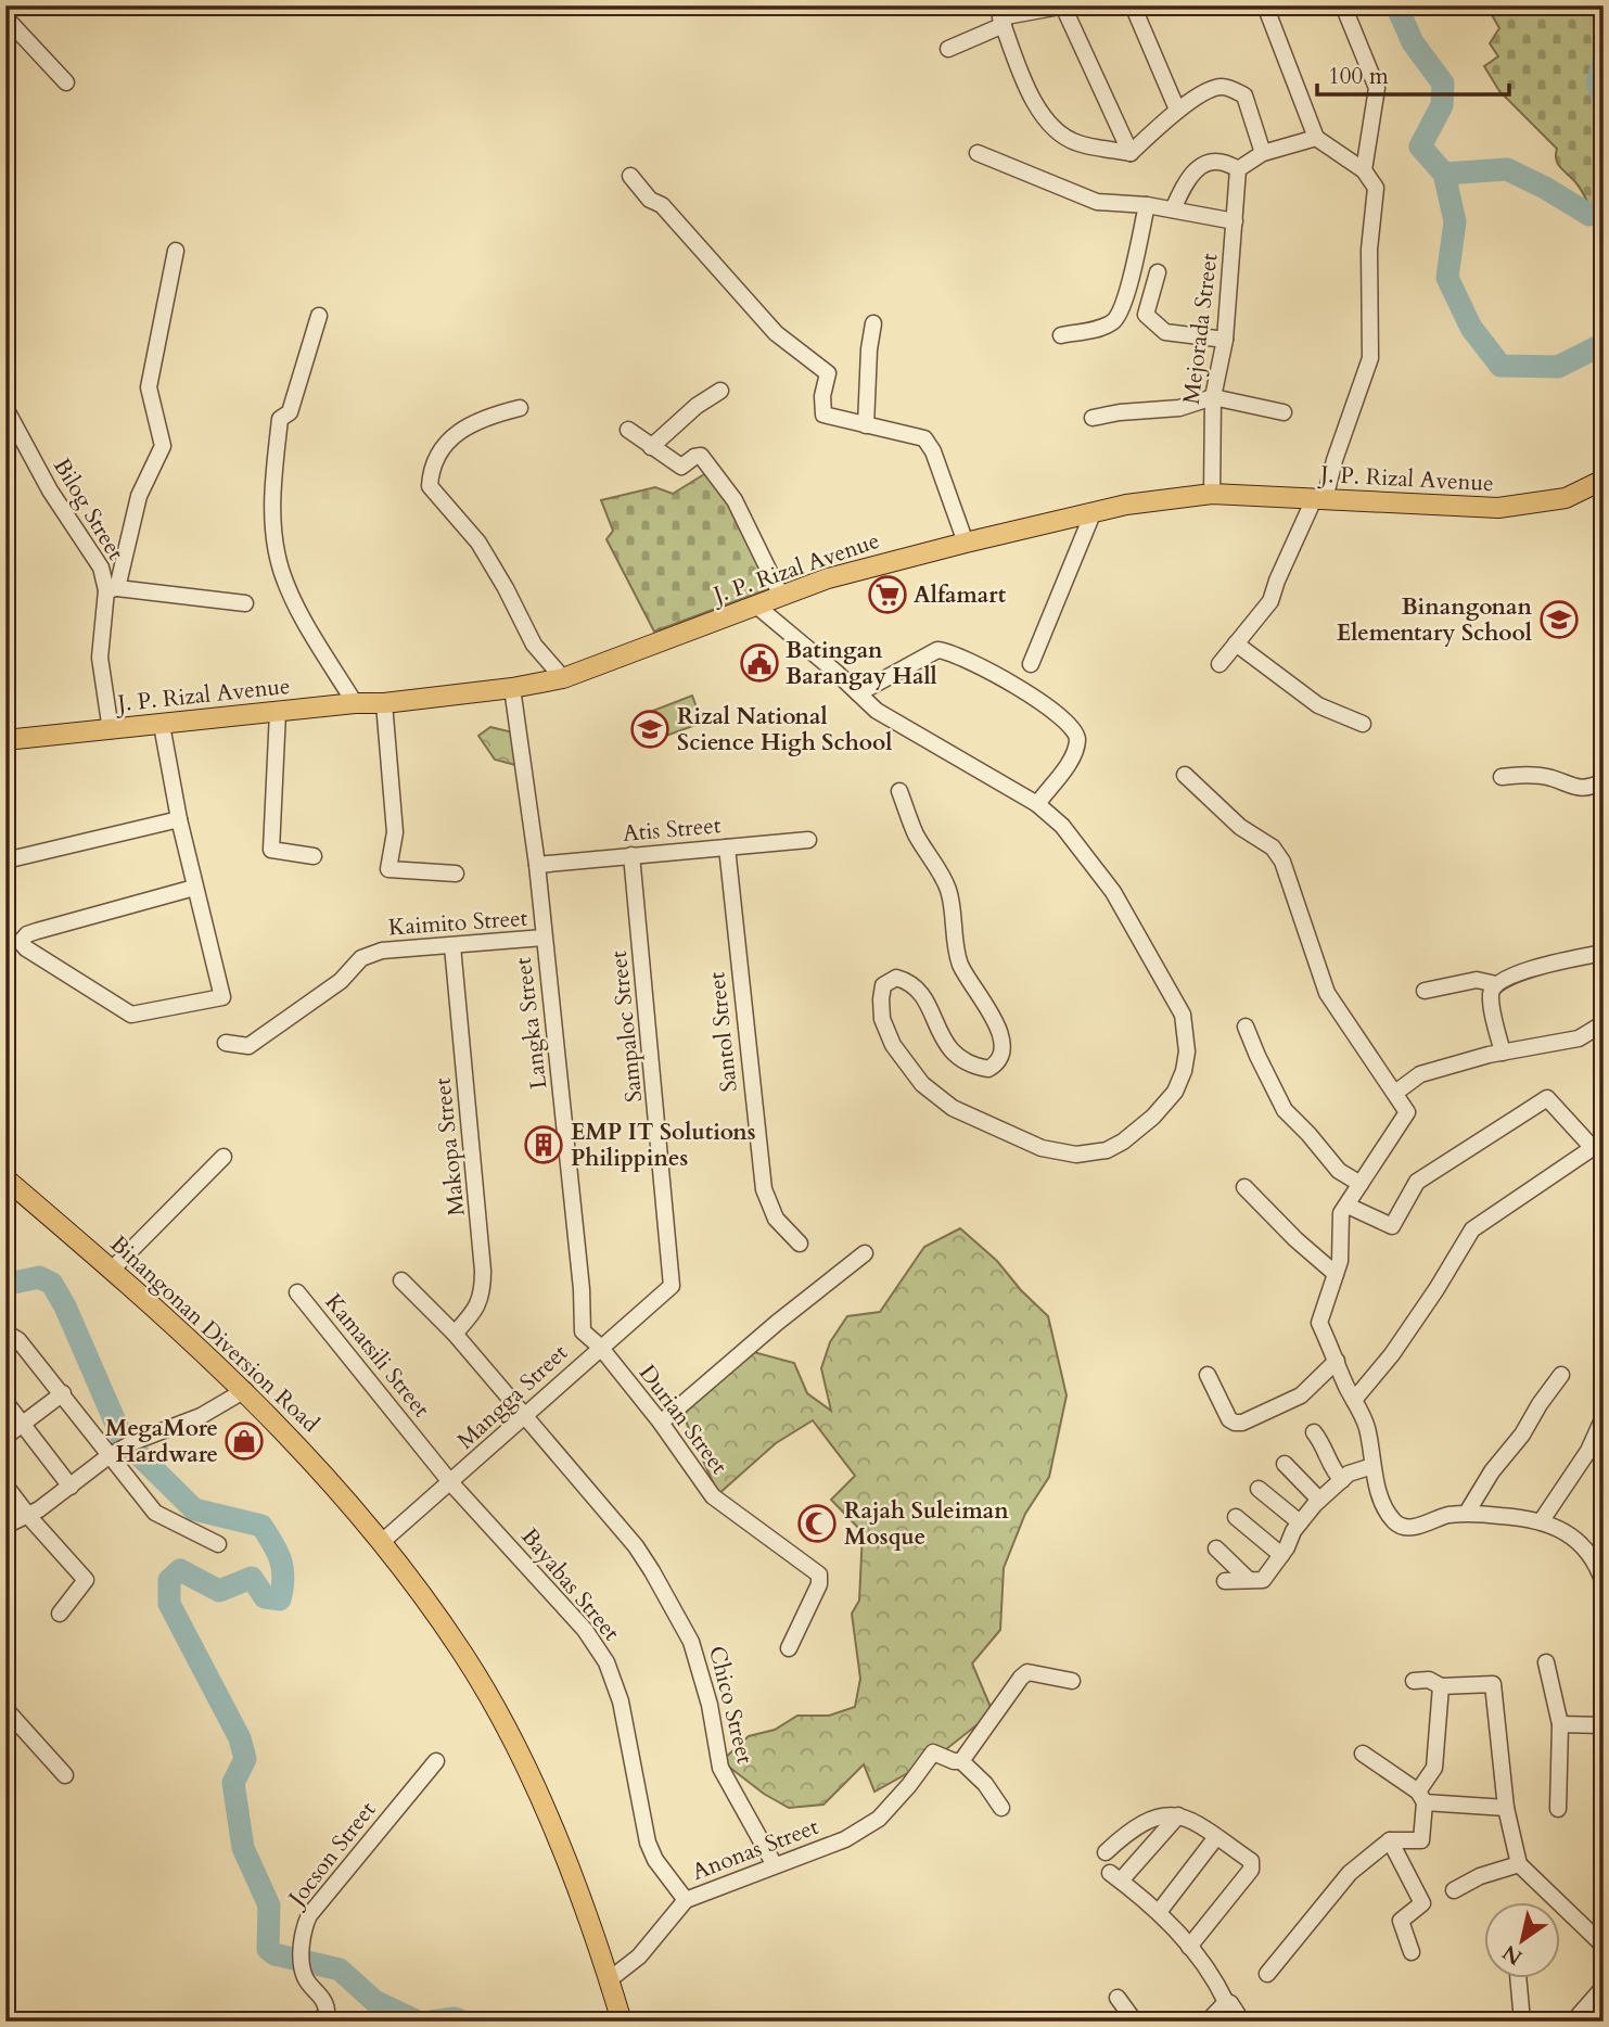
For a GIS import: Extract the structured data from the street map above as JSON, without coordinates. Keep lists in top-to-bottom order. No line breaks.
{"streets":{"main road":["J. P. Rizal Avenue","Binangonan Diversion Road"],"street":["Mejorada Street","Bilog Street","Atis Street","Kaimito Street","Langka Street","Sampaloc Street","Santol Street","Makopa Street","Kamatsili Street","Mangga Street","Durian Street","Bayabas Street","Chico Street","Anonas Street","Jocson Street"]},"crossings":[["Mejorada Street","J. P. Rizal Avenue"],["J. P. Rizal Avenue","Bilog Street"],["J. P. Rizal Avenue","Langka Street"],["Atis Street","Langka Street"],["Atis Street","Sampaloc Street"],["Atis Street","Santol Street"],["Kaimito Street","Langka Street"],["Kaimito Street","Makopa Street"],["Langka Street","Mangga Street"],["Langka Street","Durian Street"],["Sampaloc Street","Mangga Street"],["Makopa Street","Chico Street"],["Binangonan Diversion Road","Mangga Street"],["Binangonan Diversion Road","Anonas Street"],["Kamatsili Street","Mangga Street"],["Kamatsili Street","Bayabas Street"],["Mangga Street","Durian Street"],["Mangga Street","Bayabas Street"],["Mangga Street","Chico Street"],["Bayabas Street","Anonas Street"],["Chico Street","Anonas Street"]],"places":{"supermarket":["Alfamart"],"school or university":["Binangonan Elementary School","Rizal National Science High School"],"public building":["Batingan Barangay Hall"],"building":["EMP IT Solutions Philippines"],"shop":["MegaMore Hardware"],"mosque":["Rajah Suleiman Mosque"]},"scale_bar":"100 m","north":"bottom left"}
